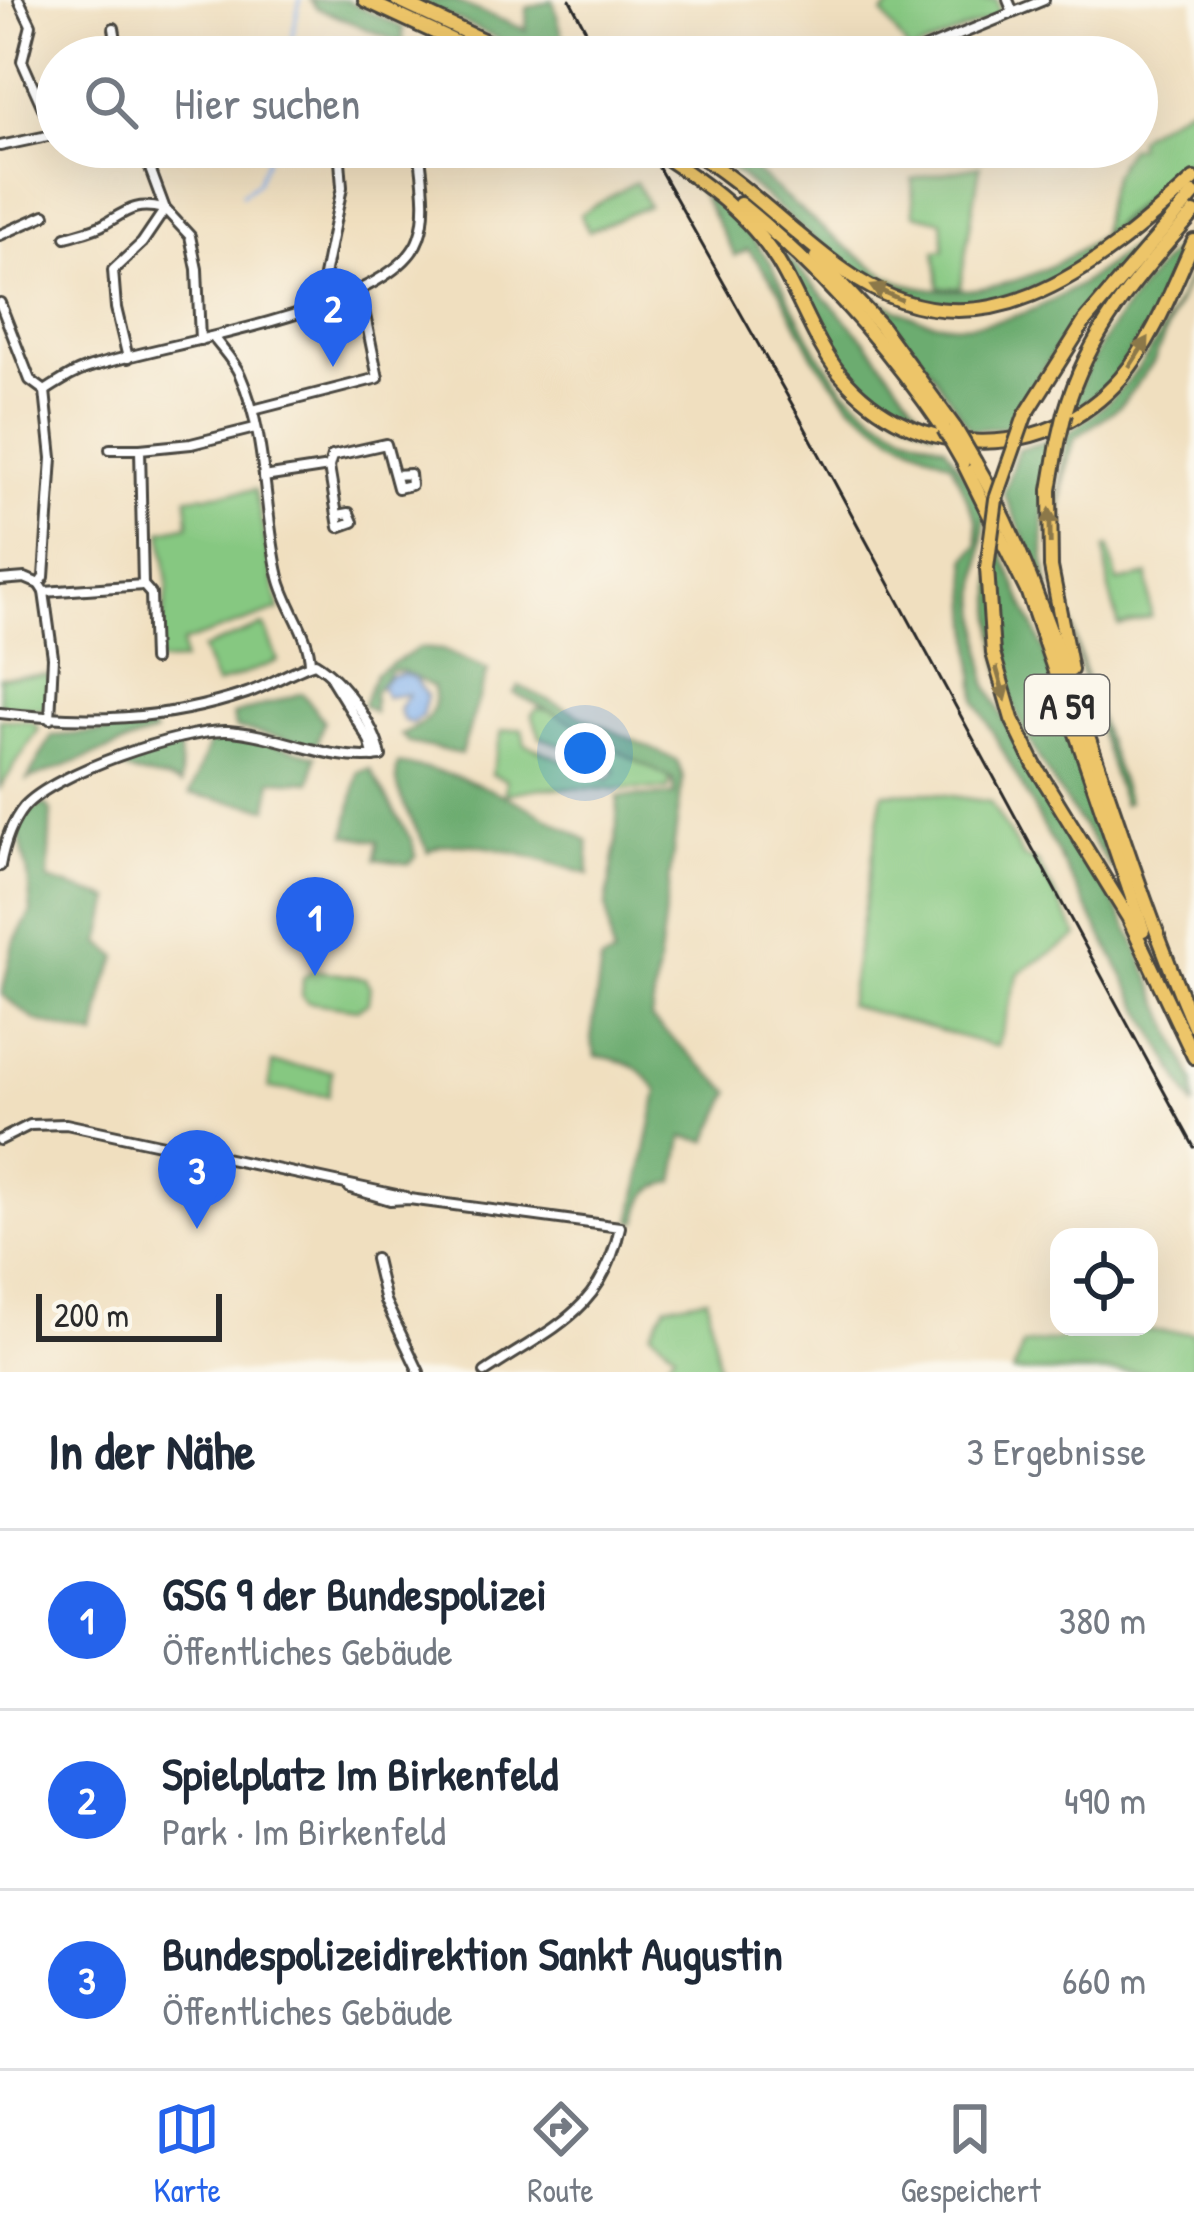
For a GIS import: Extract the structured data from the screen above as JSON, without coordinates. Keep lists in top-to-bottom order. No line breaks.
{"streets":{"highway":["A 59"]},"scale_bar":"200 m","page":{"search":"Hier suchen","pins":["2","1","3"],"scale":"200 m","heading":["In der Nähe","3 Ergebnisse"],"list":[{"mark":"1","name":"GSG 9 der Bundespolizei","note":"Öffentliches Gebäude","value":"380 m"},{"mark":"2","name":"Spielplatz Im Birkenfeld","note":"Park · Im Birkenfeld","value":"490 m"},{"mark":"3","name":"Bundespolizeidirektion Sankt Augustin","note":"Öffentliches Gebäude","value":"660 m"}],"nav":["Karte","Route","Gespeichert"]}}
